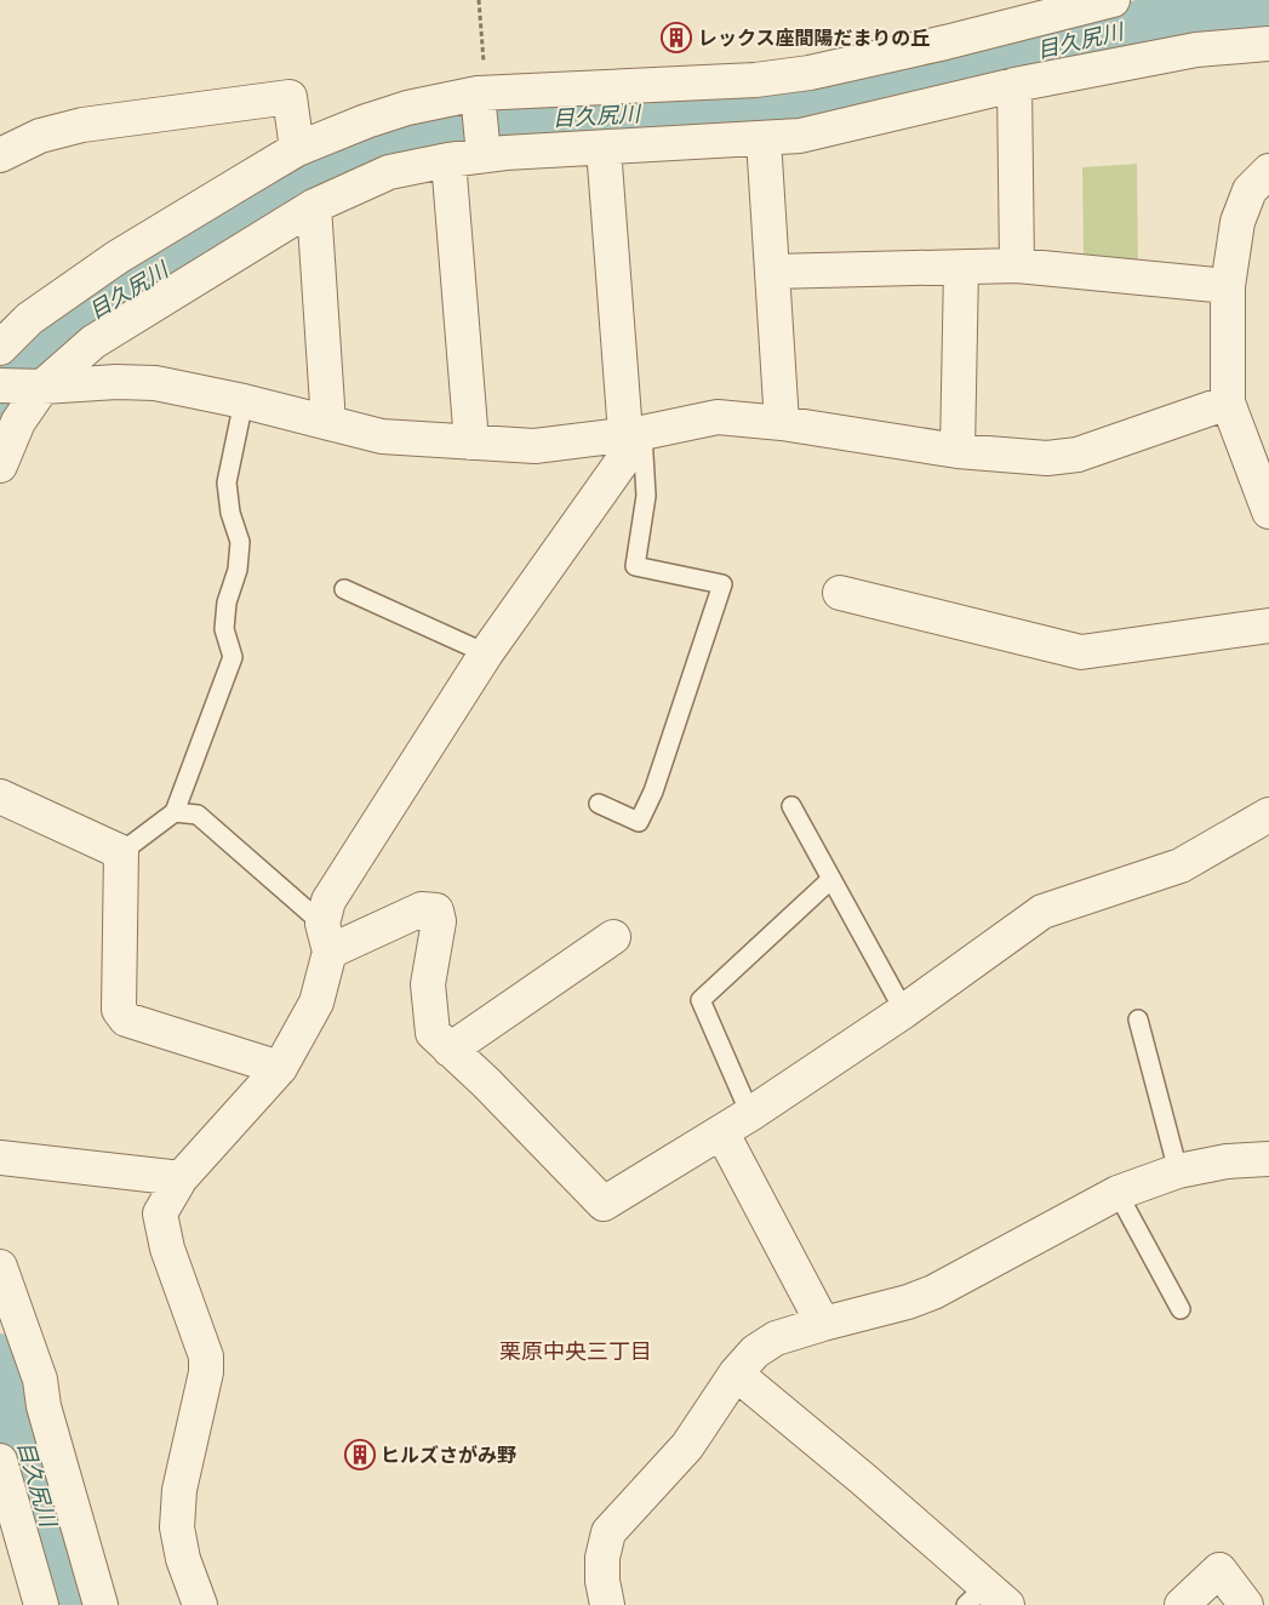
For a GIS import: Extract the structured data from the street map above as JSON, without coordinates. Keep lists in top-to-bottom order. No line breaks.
{"districts":["栗原中央三丁目"],"water":["目久尻川"],"places":{"building":["レックス座間陽だまりの丘","ヒルズさがみ野"]}}
